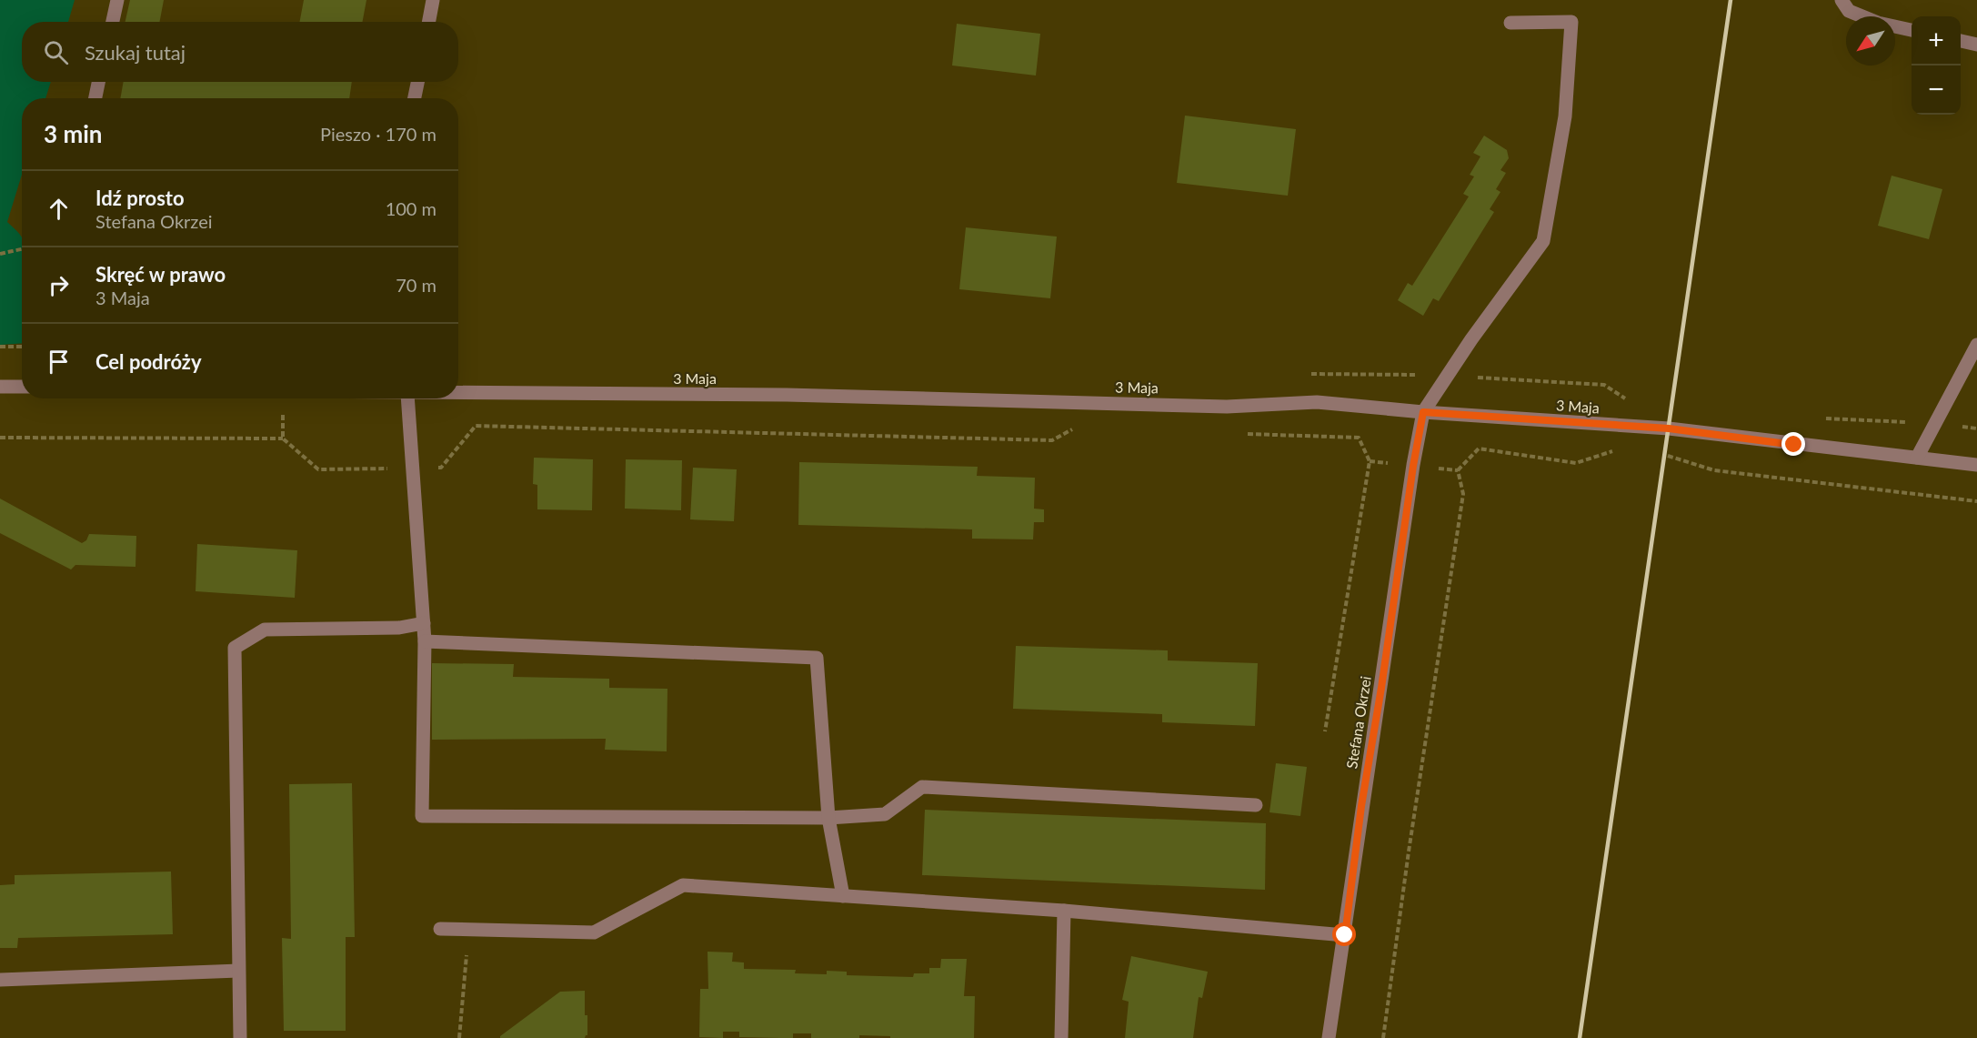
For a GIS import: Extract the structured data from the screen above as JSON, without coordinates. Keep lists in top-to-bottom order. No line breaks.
{"streets":{"street":["3 Maja","Stefana Okrzei"]},"crossings":[["3 Maja","Stefana Okrzei"]],"north":"bottom left","page":{"map_buttons":["+","−"],"search":"Szukaj tutaj","heading":["3 min","Pieszo · 170 m"],"list":[["Idź prosto","Stefana Okrzei","100 m"],["Skręć w prawo","3 Maja","70 m"],"Cel podróży"]}}
